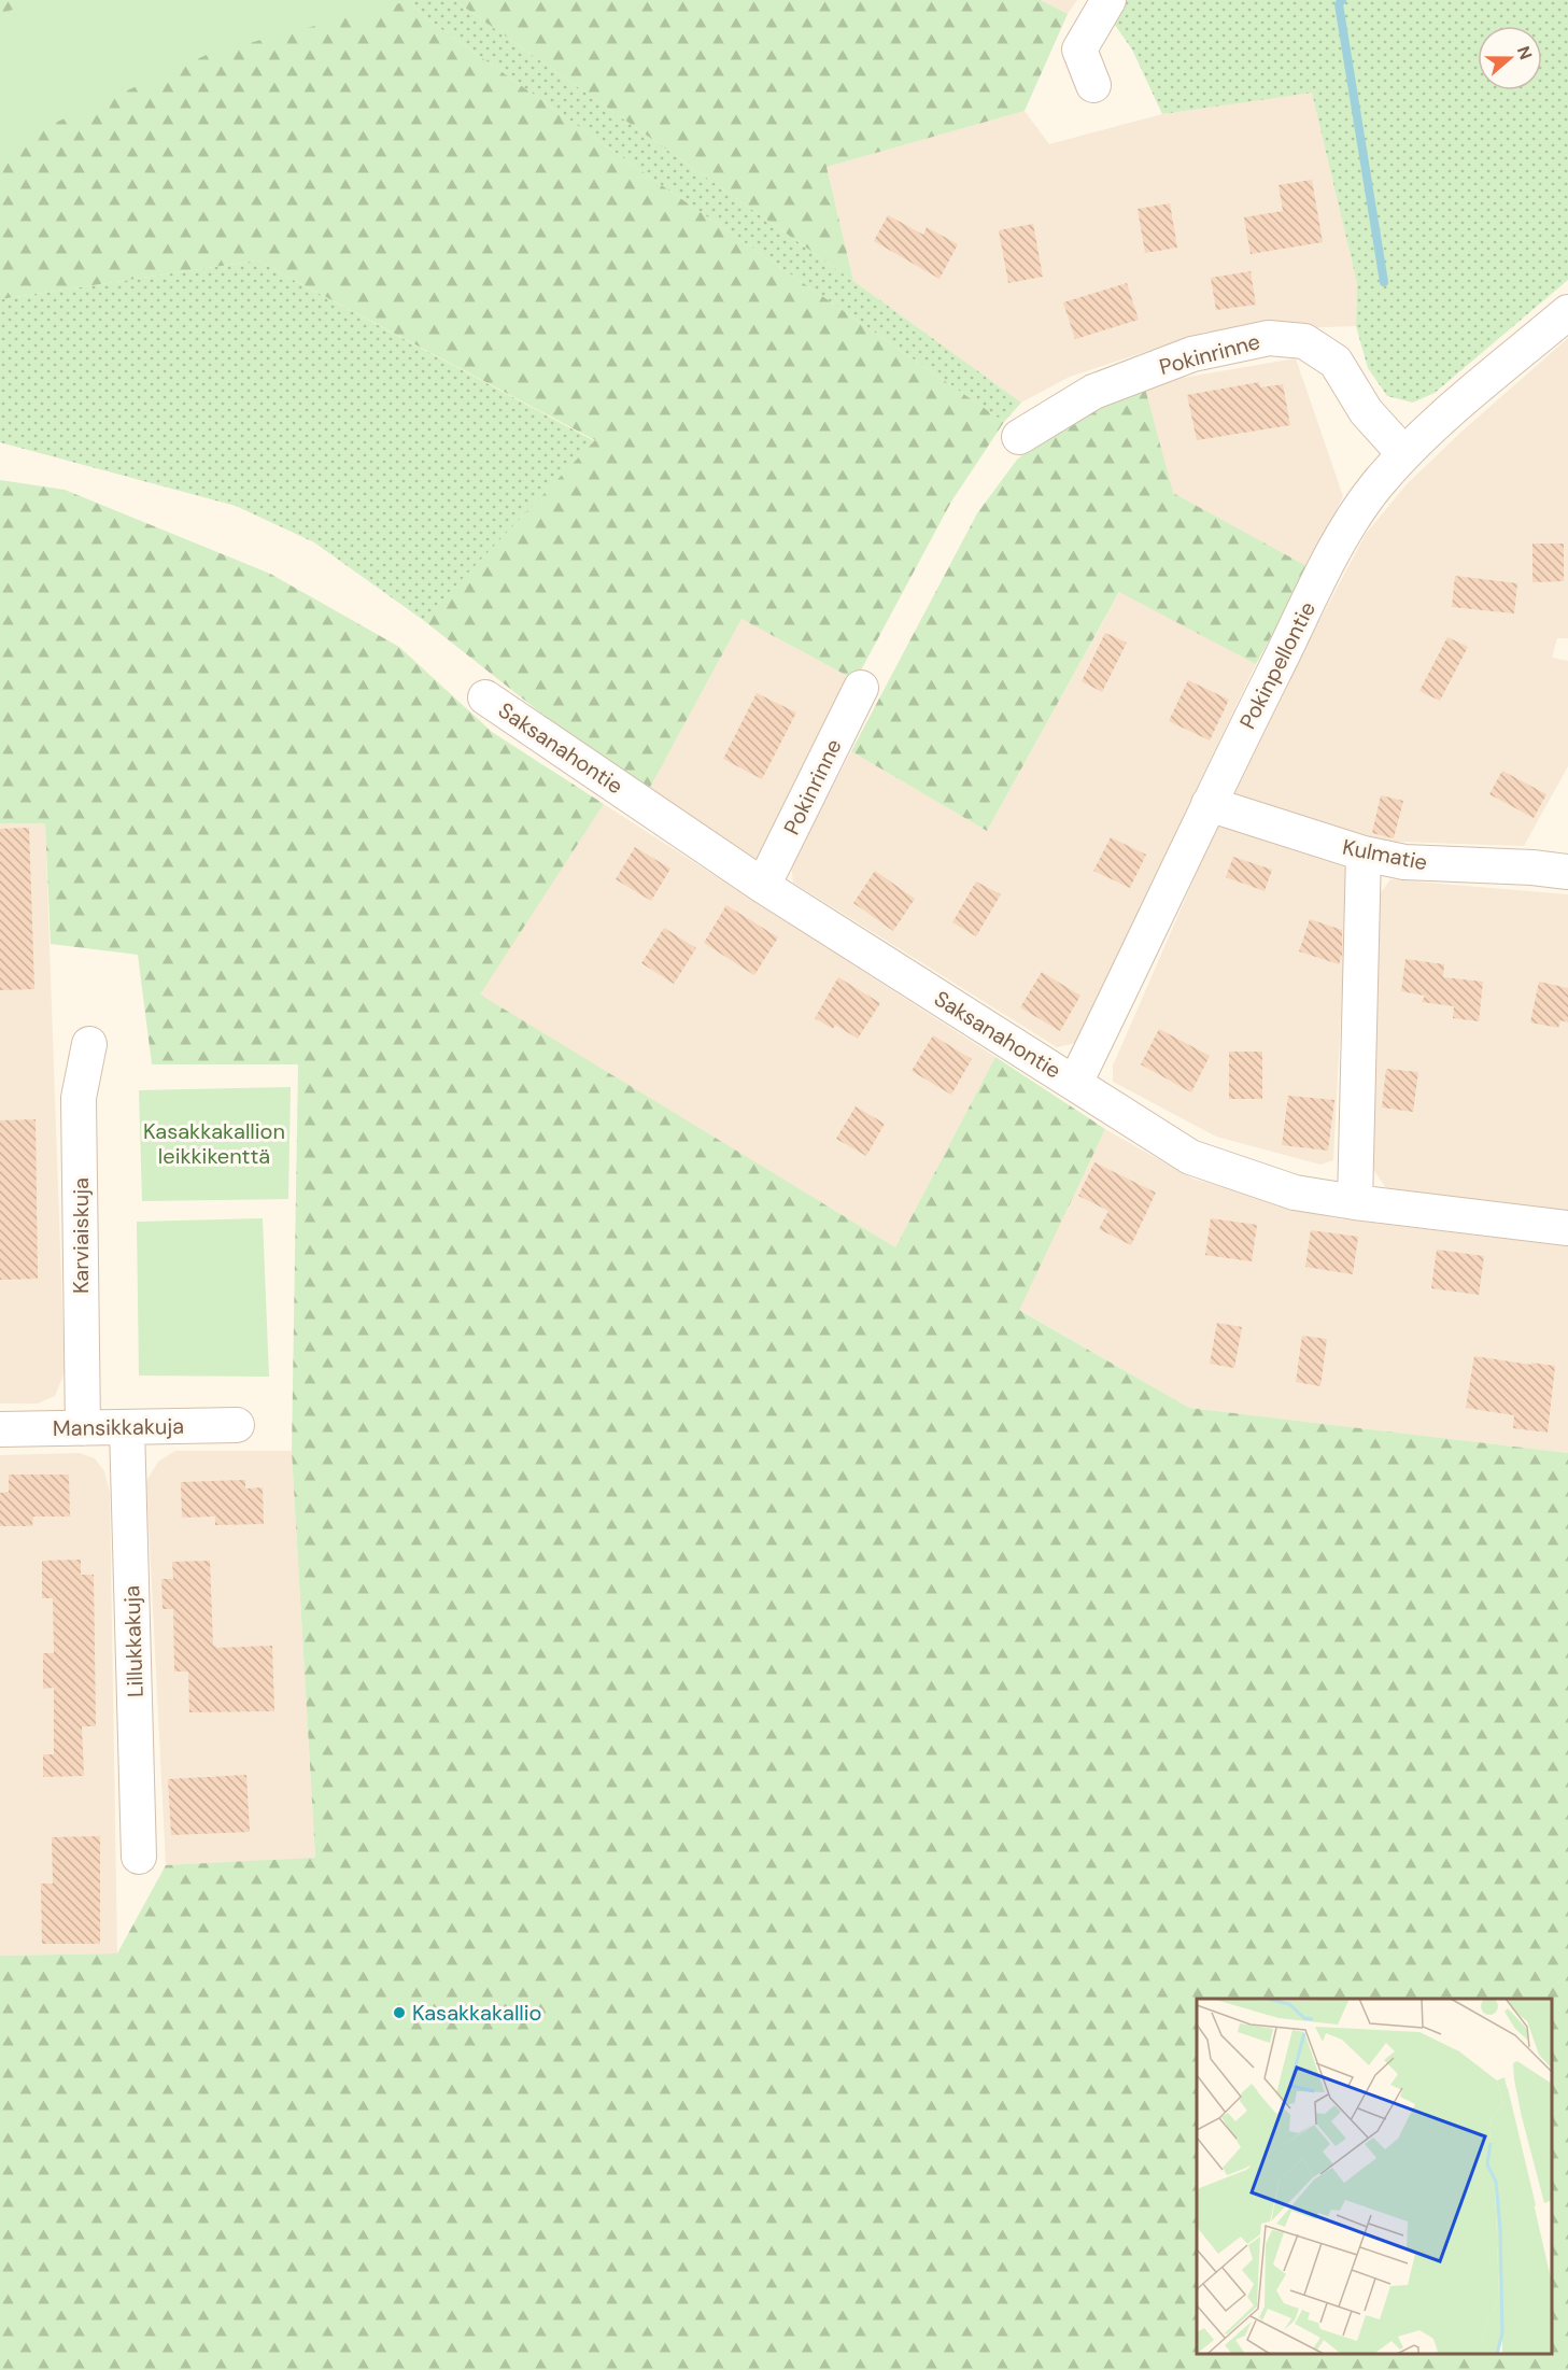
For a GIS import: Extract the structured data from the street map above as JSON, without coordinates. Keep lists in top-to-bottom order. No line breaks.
{"streets":{"street":["Pokinrinne","Pokinpellontie","Saksanahontie","Kulmatie","Karviaiskuja","Mansikkakuja","Lillukkakuja"]},"crossings":[["Pokinrinne","Pokinpellontie"],["Pokinrinne","Saksanahontie"],["Pokinpellontie","Saksanahontie"],["Pokinpellontie","Kulmatie"],["Karviaiskuja","Mansikkakuja"],["Mansikkakuja","Lillukkakuja"]],"parks":["Kasakkakallion leikkikenttä"],"places":["Kasakkakallio"],"north":"right"}
